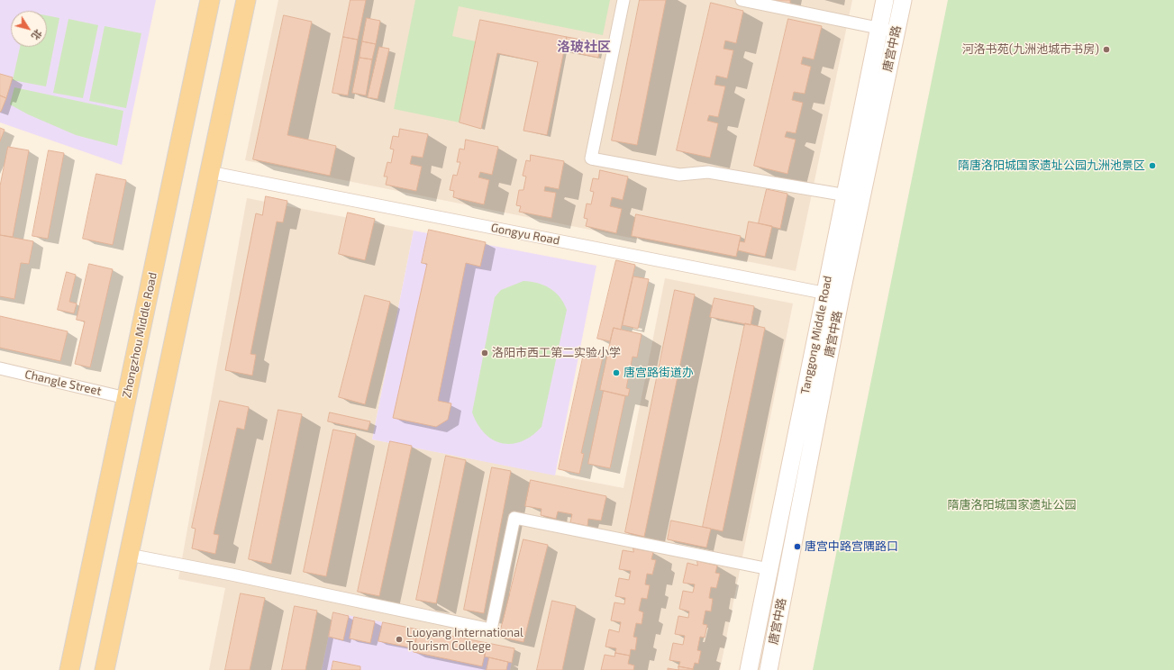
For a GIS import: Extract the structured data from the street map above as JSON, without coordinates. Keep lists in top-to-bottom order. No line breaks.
{"streets":{"main road":["唐宫中路","Zhongzhou Middle Road","Tanggong Middle Road"],"street":["Gongyu Road","Changle Street"]},"crossings":[["唐宫中路","Gongyu Road"],["唐宫中路","Tanggong Middle Road"],["Gongyu Road","Tanggong Middle Road"],["Zhongzhou Middle Road","Changle Street"]],"districts":["洛玻社区"],"parks":["隋唐洛阳城国家遗址公园"],"places":["河洛书苑(九洲池城市书房)","隋唐洛阳城国家遗址公园九洲池景区","洛阳市西工第二实验小学","唐宫路街道办","唐宫中路宫隅路口","Luoyang International Tourism College"],"north":"bottom right"}
